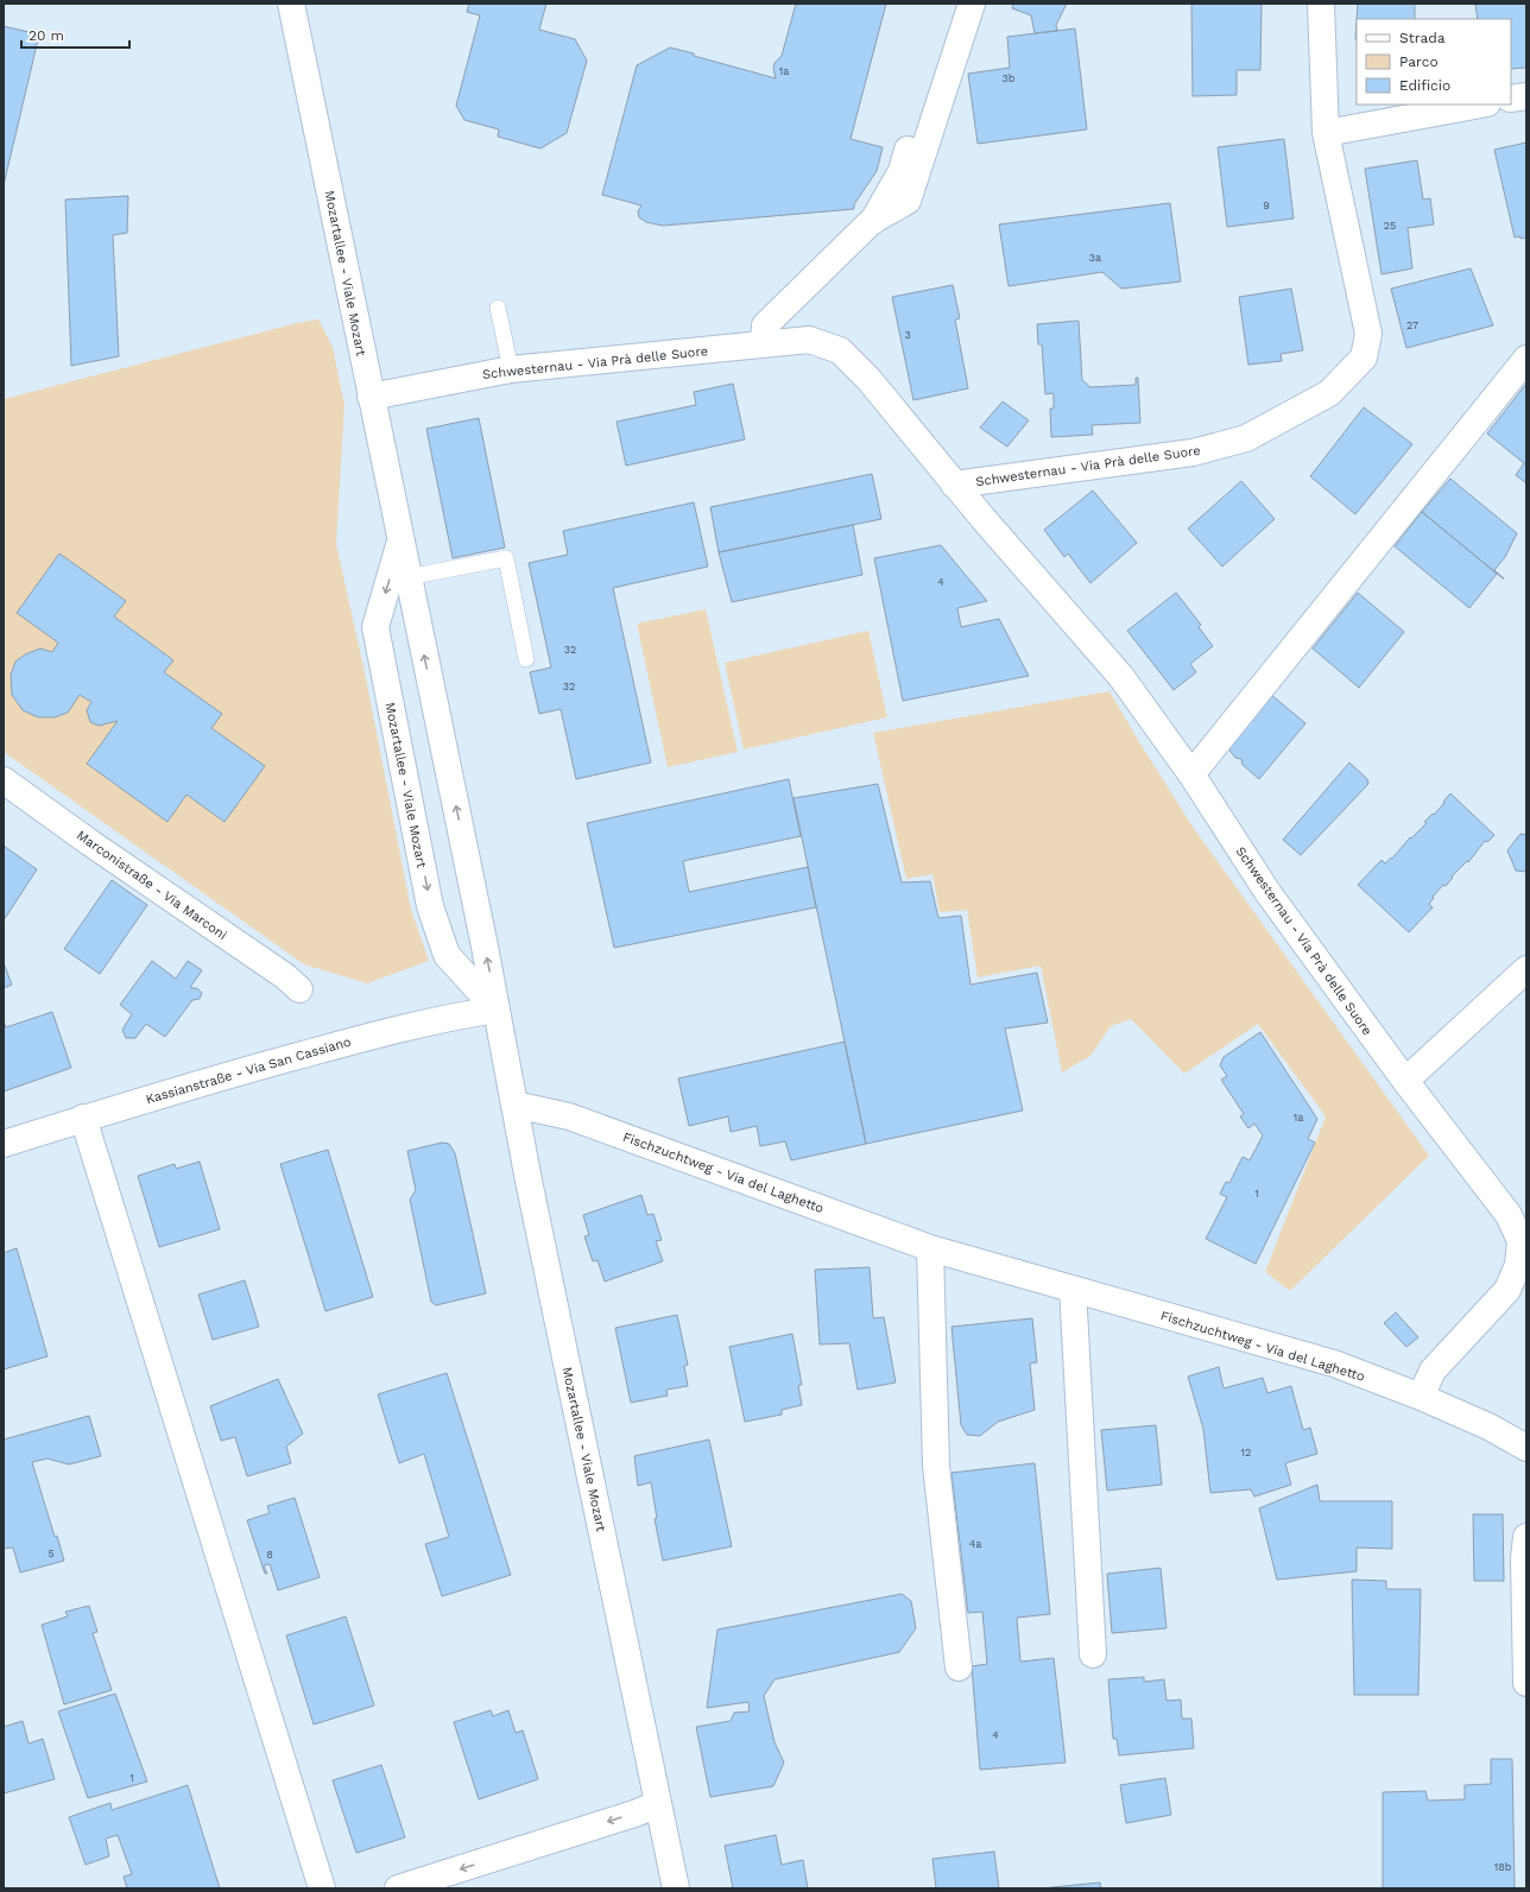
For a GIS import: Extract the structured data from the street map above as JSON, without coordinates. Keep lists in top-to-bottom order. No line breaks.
{"streets":{"street":["Mozartallee - Viale Mozart","Schwesternau - Via Prà delle Suore","Marconistraße - Via Marconi","Kassianstraße - Via San Cassiano","Fischzuchtweg - Via del Laghetto"]},"crossings":[["Mozartallee - Viale Mozart","Schwesternau - Via Prà delle Suore"],["Mozartallee - Viale Mozart","Kassianstraße - Via San Cassiano"],["Mozartallee - Viale Mozart","Fischzuchtweg - Via del Laghetto"],["Schwesternau - Via Prà delle Suore","Fischzuchtweg - Via del Laghetto"]],"house_numbers":["1a","3b","9","25","3a","27","3","4","32","32","1a","1","12","4a","5","8","4","1","18b"],"legend":["Strada","Parco","Edificio"],"scale_bar":"20 m"}
